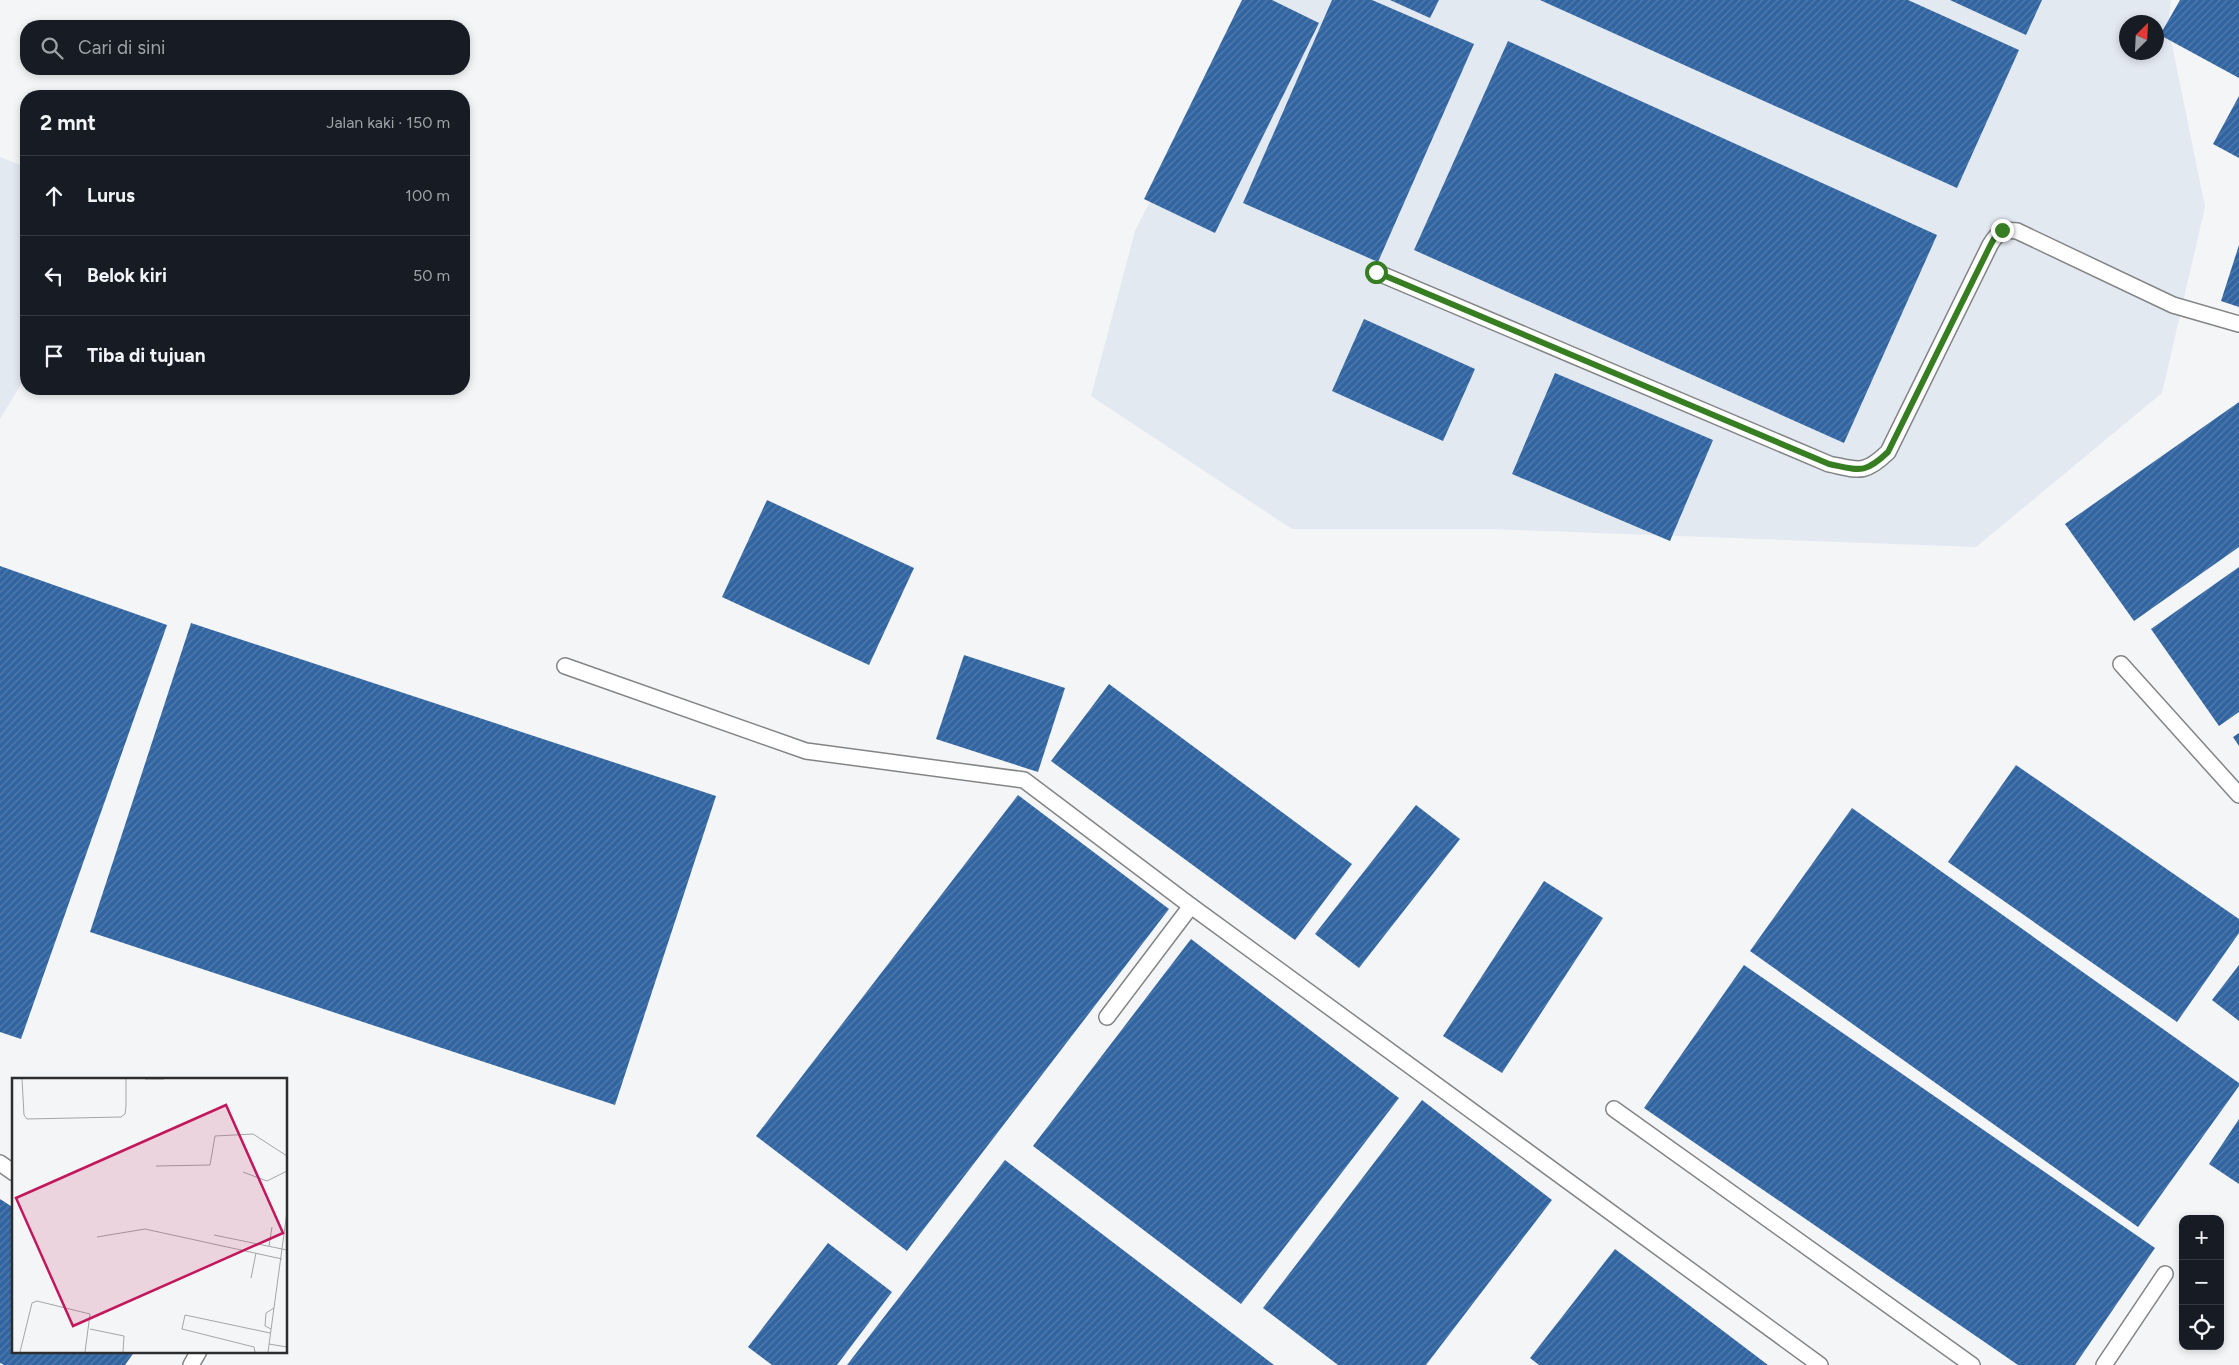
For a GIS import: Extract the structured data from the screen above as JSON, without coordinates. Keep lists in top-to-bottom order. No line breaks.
{"north":"top right","page":{"search":"Cari di sini","heading":["2 mnt","Jalan kaki · 150 m"],"list":[["Lurus","100 m"],["Belok kiri","50 m"],"Tiba di tujuan"],"map_buttons":["+","−"]}}
